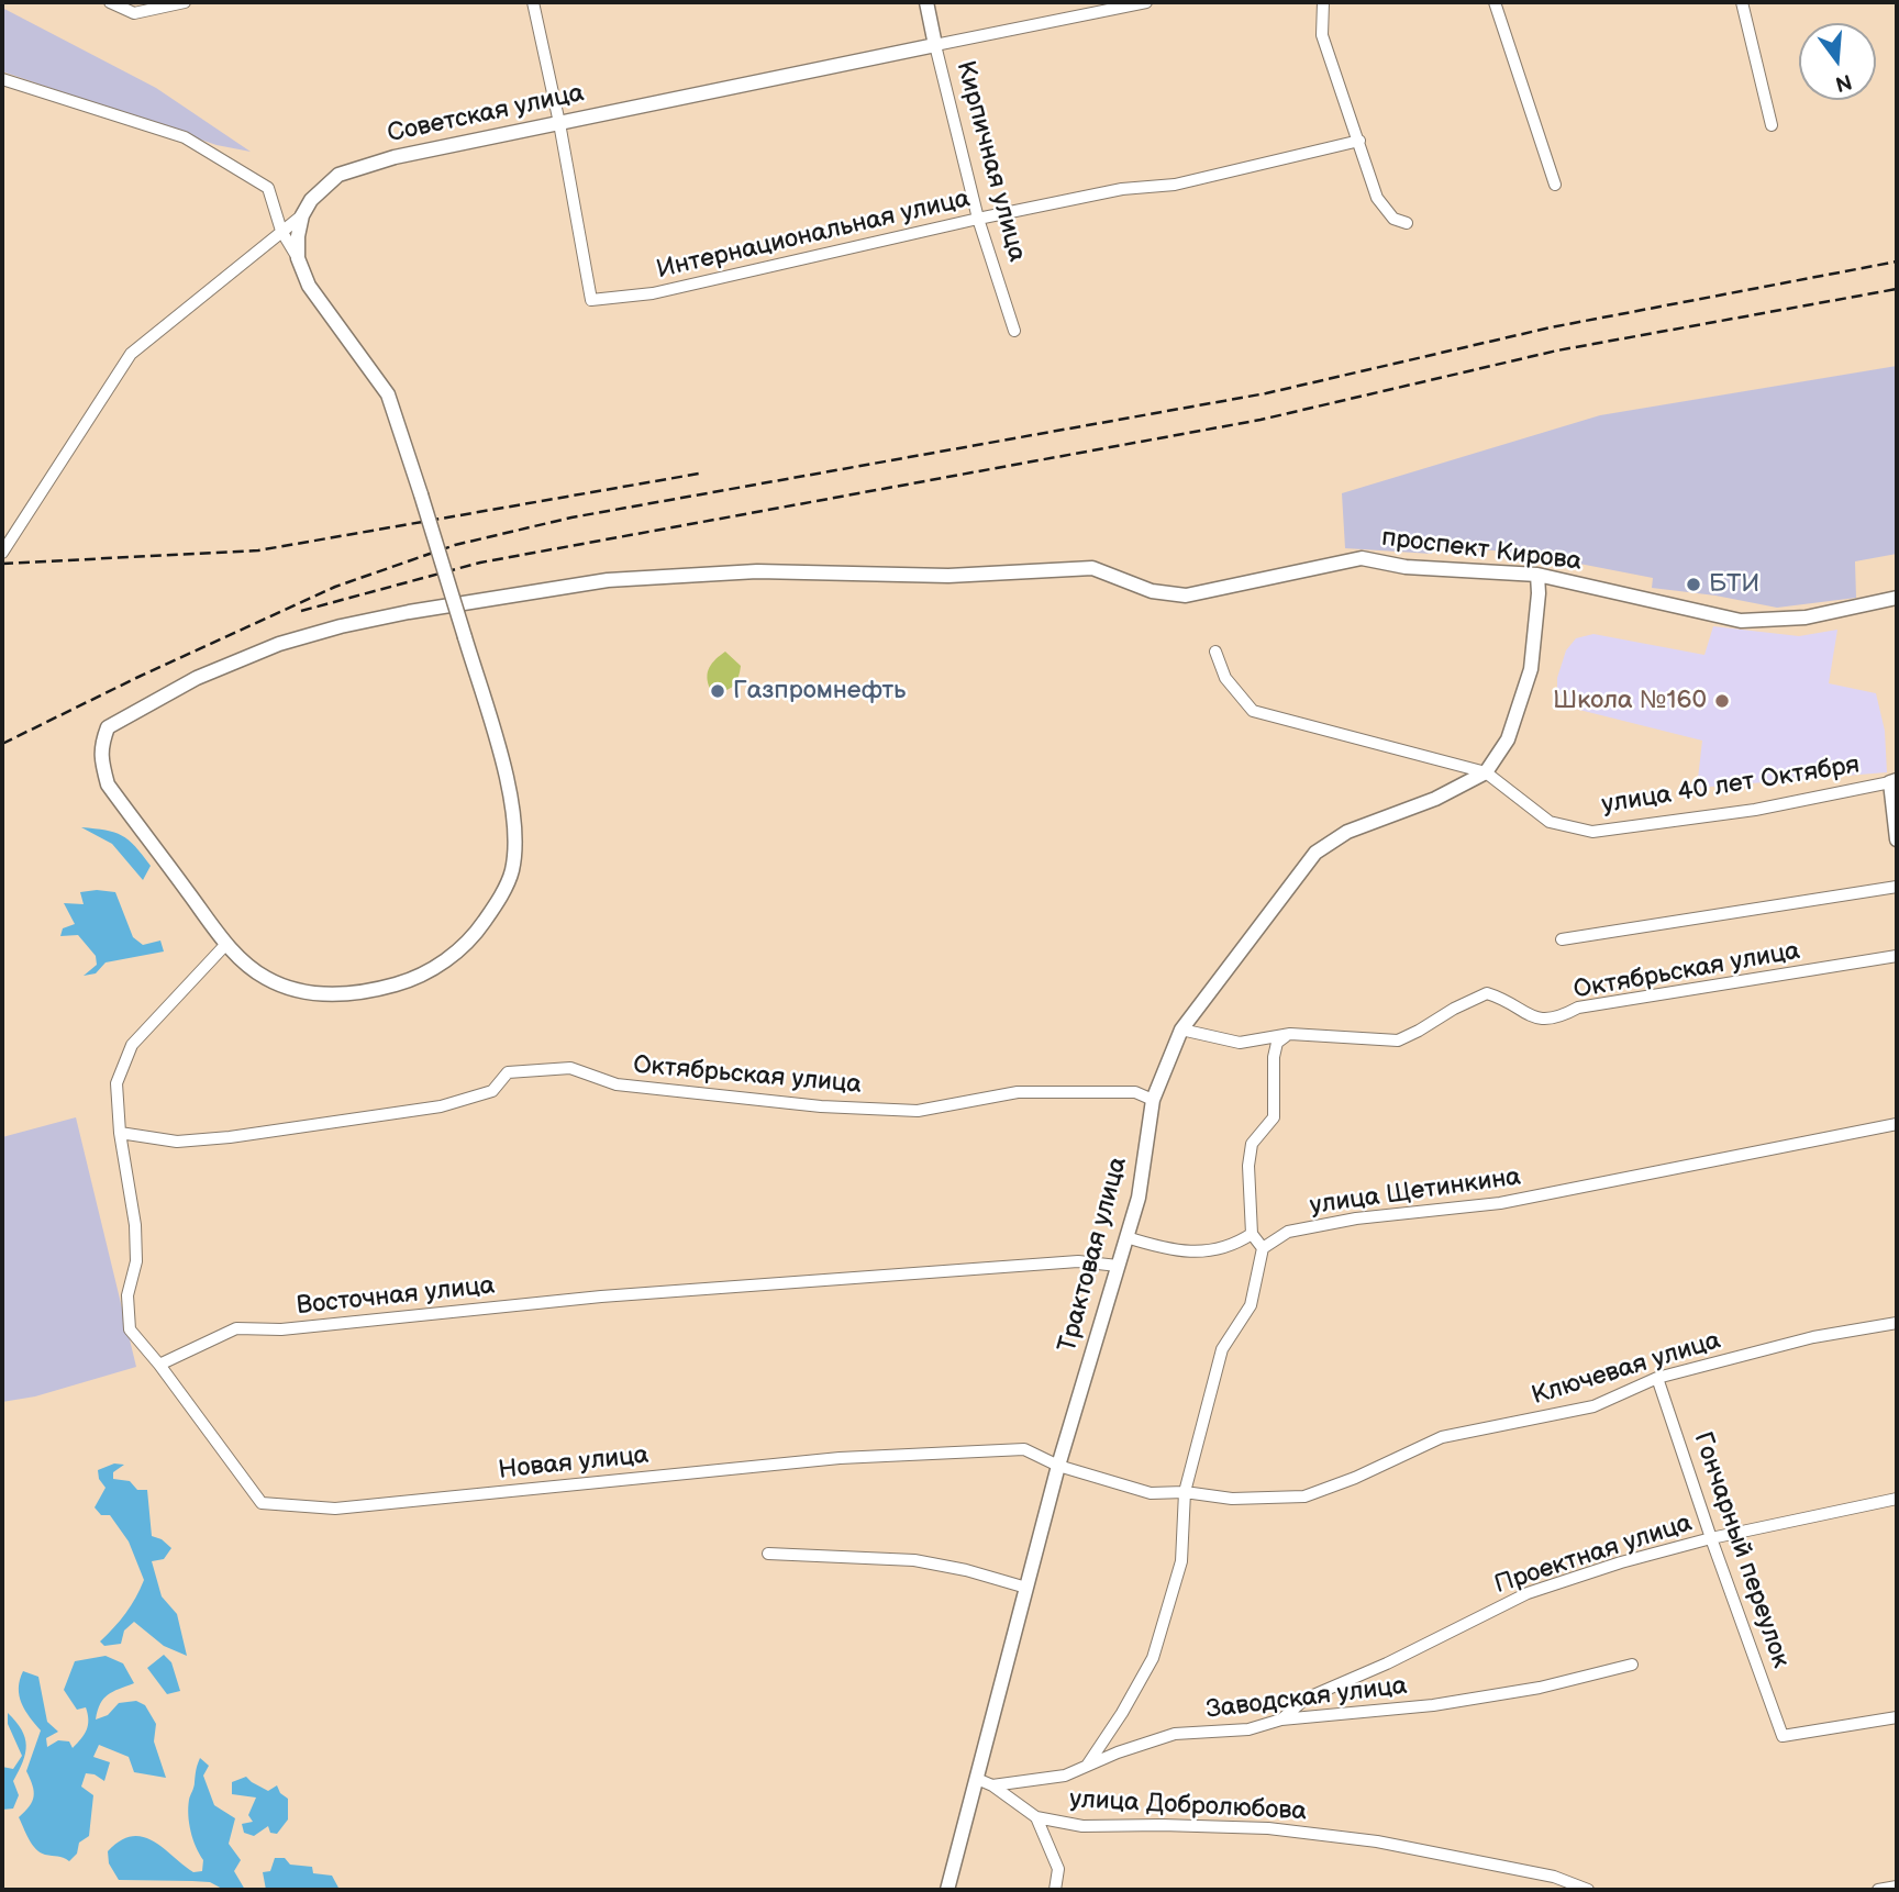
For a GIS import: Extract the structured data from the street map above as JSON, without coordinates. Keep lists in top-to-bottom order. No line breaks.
{"streets":{"street":["Советская улица","Кирпичная улица","Интернациональная улица","проспект Кирова","улица 40 лет Октября","Октябрьская улица","улица Щетинкина","Трактовая улица","Восточная улица","Ключевая улица","Новая улица","Гончарный переулок","Проектная улица","Заводская улица","улица Добролюбова"]},"crossings":[["Советская улица","Кирпичная улица"],["Советская улица","Интернациональная улица"],["Кирпичная улица","Интернациональная улица"],["улица 40 лет Октября","Трактовая улица"],["Октябрьская улица","Трактовая улица"],["Трактовая улица","Восточная улица"],["Трактовая улица","Ключевая улица"],["Трактовая улица","Новая улица"],["Трактовая улица","улица Добролюбова"],["Восточная улица","Новая улица"],["Ключевая улица","Новая улица"],["Ключевая улица","Гончарный переулок"],["Гончарный переулок","Проектная улица"],["Проектная улица","Заводская улица"],["Заводская улица","улица Добролюбова"]],"places":["БТИ","Газпромнефть","Школа №160"],"north":"bottom"}
